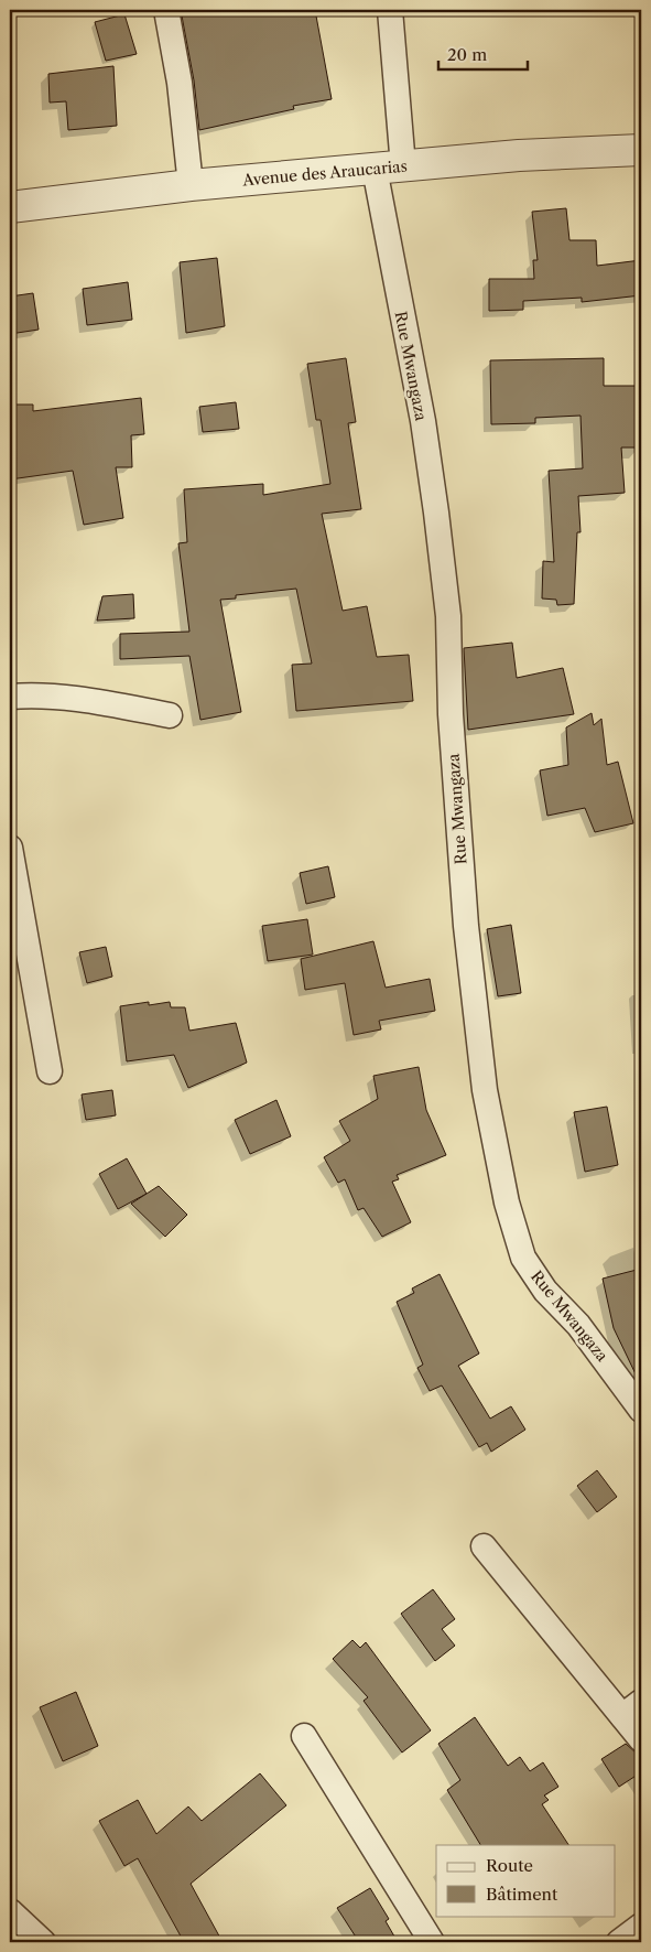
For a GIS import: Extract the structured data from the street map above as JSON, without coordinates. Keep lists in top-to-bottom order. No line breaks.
{"streets":{"street":["Avenue des Araucarias","Rue Mwangaza"]},"crossings":[["Avenue des Araucarias","Rue Mwangaza"]],"legend":["Route","Bâtiment"],"scale_bar":"20 m"}
